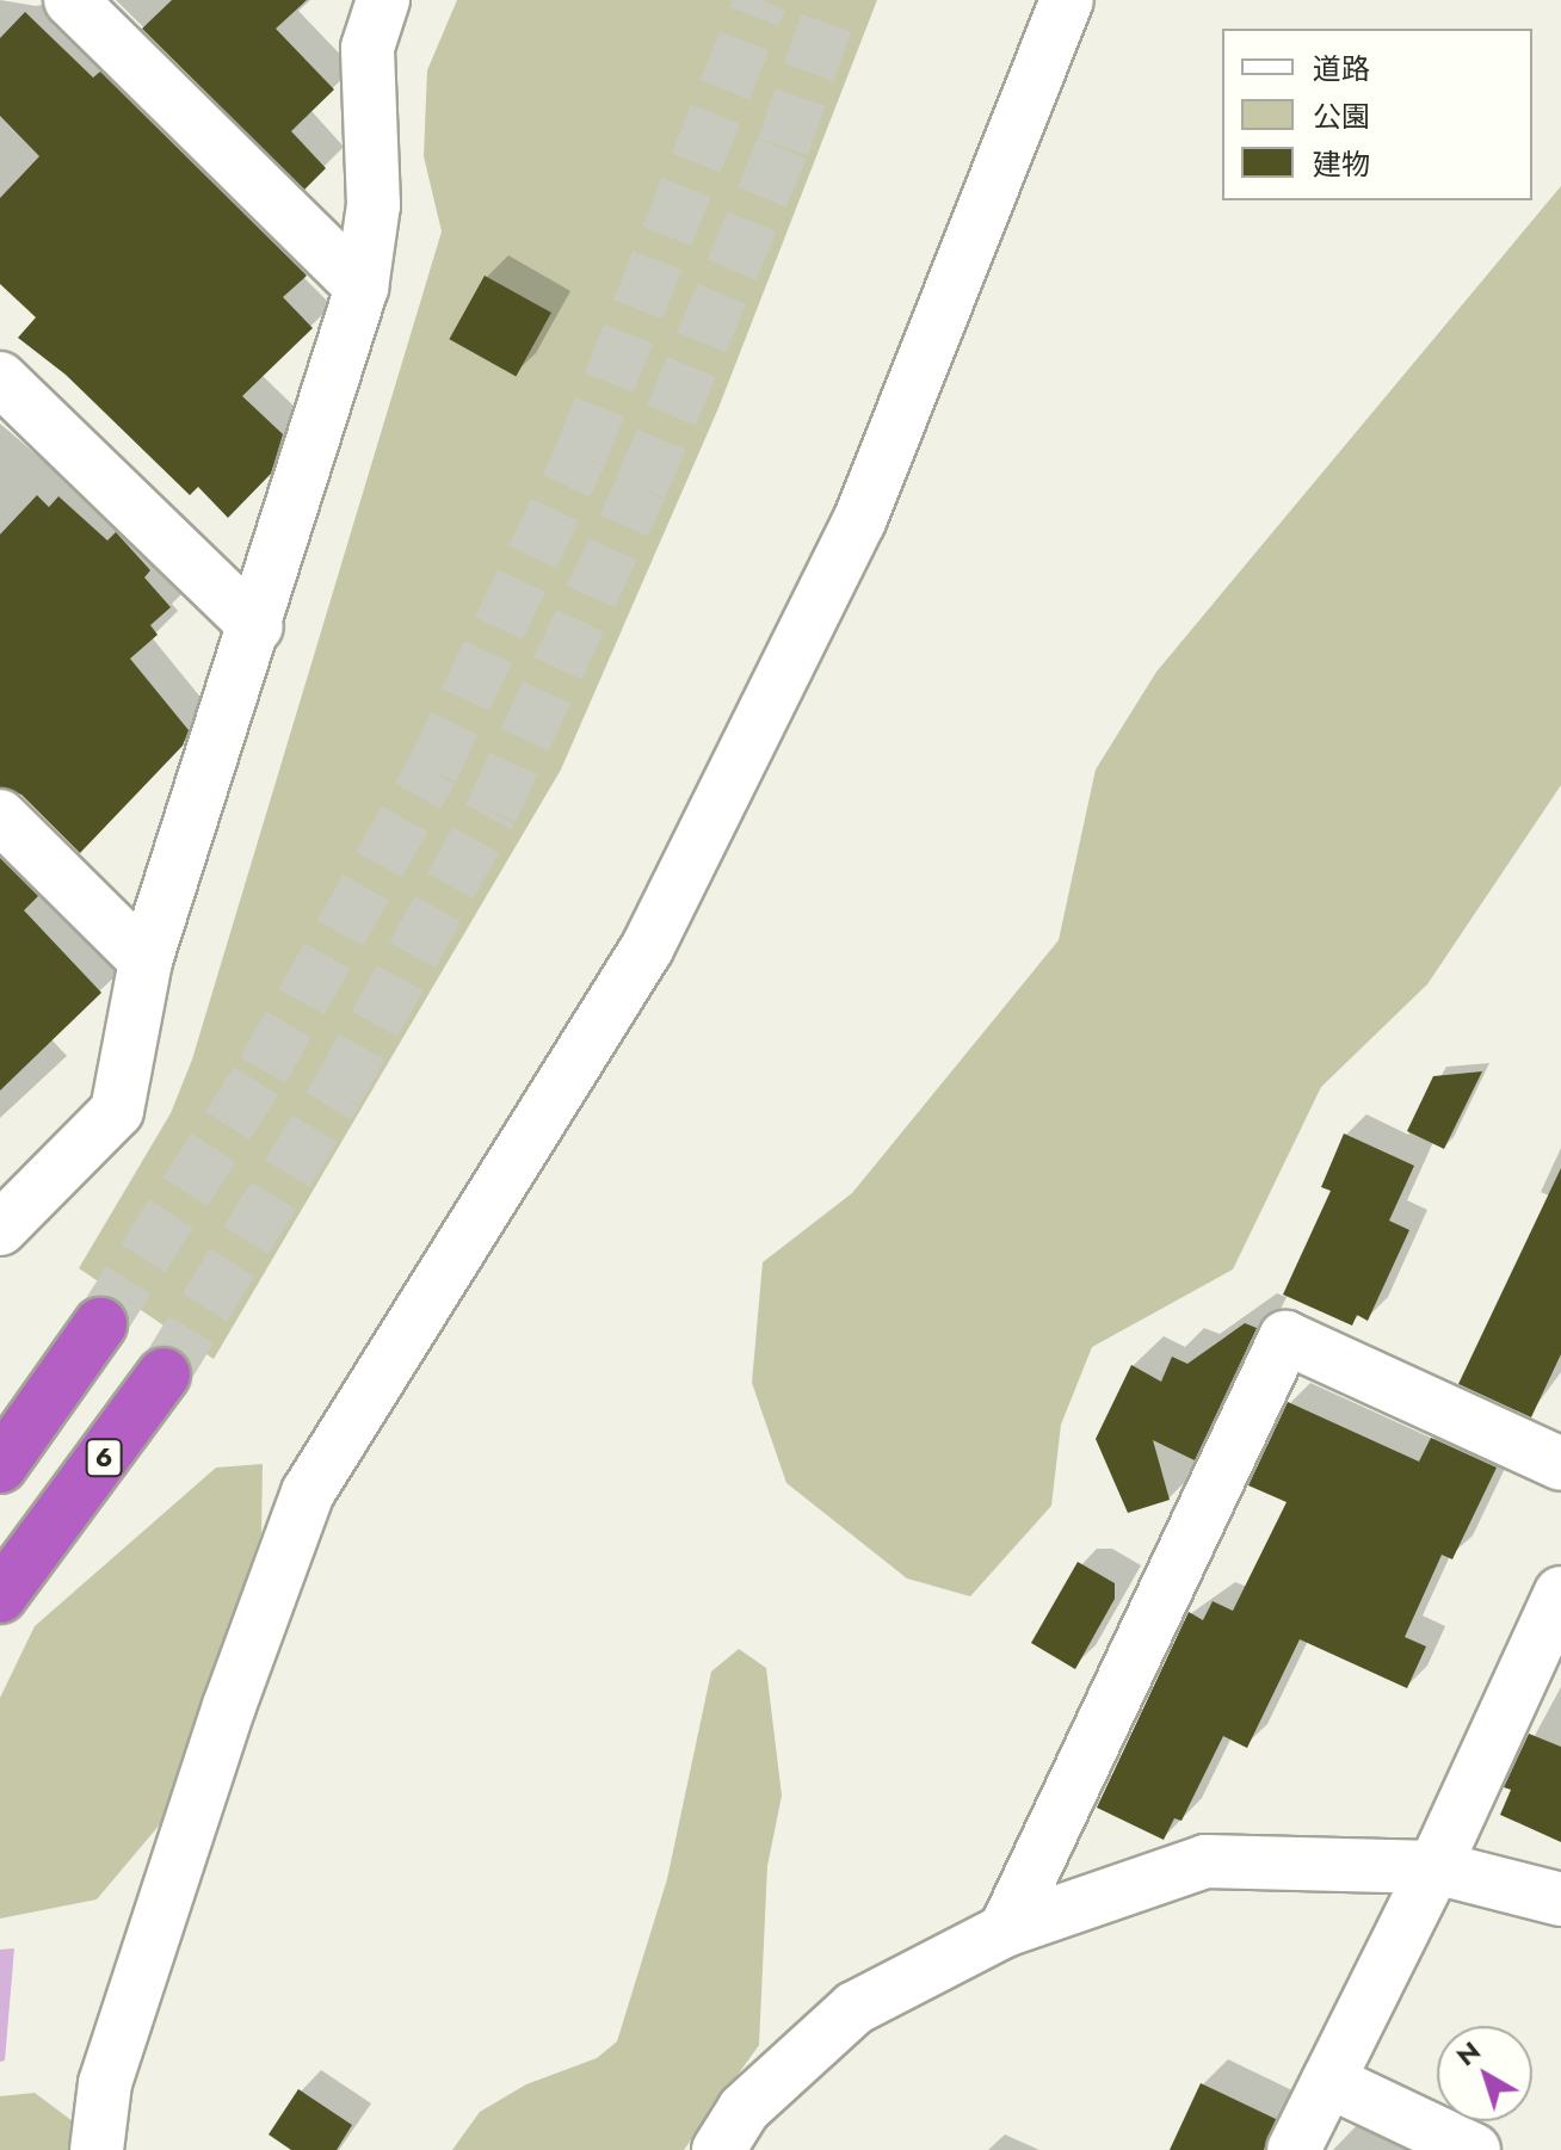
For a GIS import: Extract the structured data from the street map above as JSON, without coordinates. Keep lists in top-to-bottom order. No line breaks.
{"streets":{"highway":["6"]},"legend":["道路","公園","建物"],"north":"top left"}
